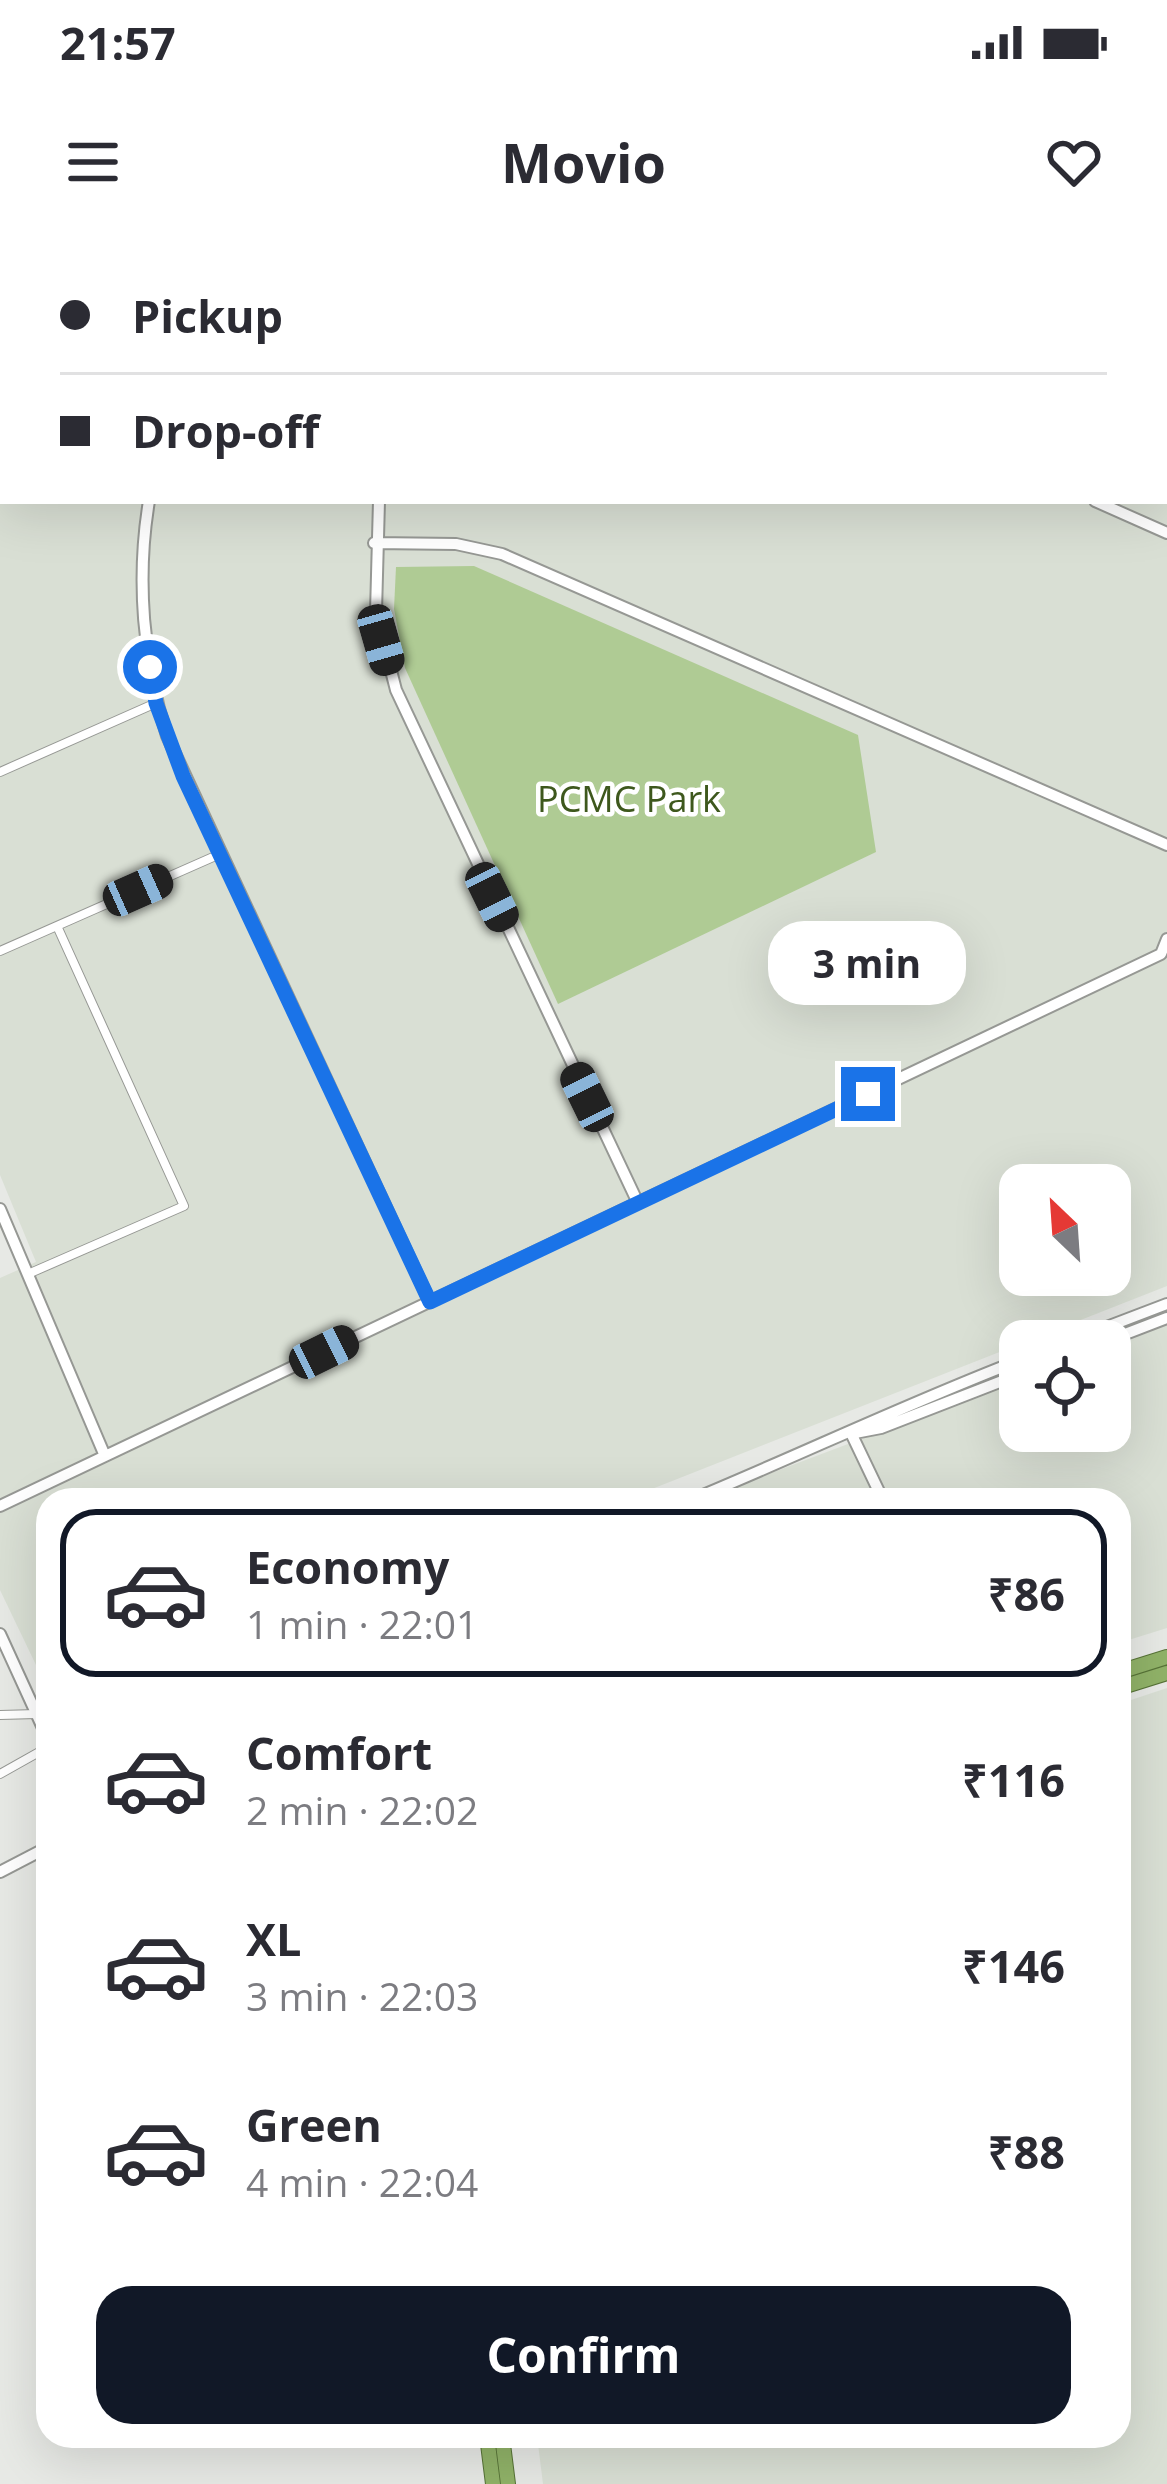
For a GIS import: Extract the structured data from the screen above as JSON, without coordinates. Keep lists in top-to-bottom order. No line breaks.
{"parks":["PCMC Park"],"north":"top left","page":{"status":"21:57","header":"Movio","banner":["Pickup","Drop-off"],"bubble":"3 min","list":[{"name":"Economy","note":"1 min · 22:01","value":"₹86"},{"name":"Comfort","note":"2 min · 22:02","value":"₹116"},{"name":"XL","note":"3 min · 22:03","value":"₹146"},{"name":"Green","note":"4 min · 22:04","value":"₹88"}],"buttons":"Confirm"}}
